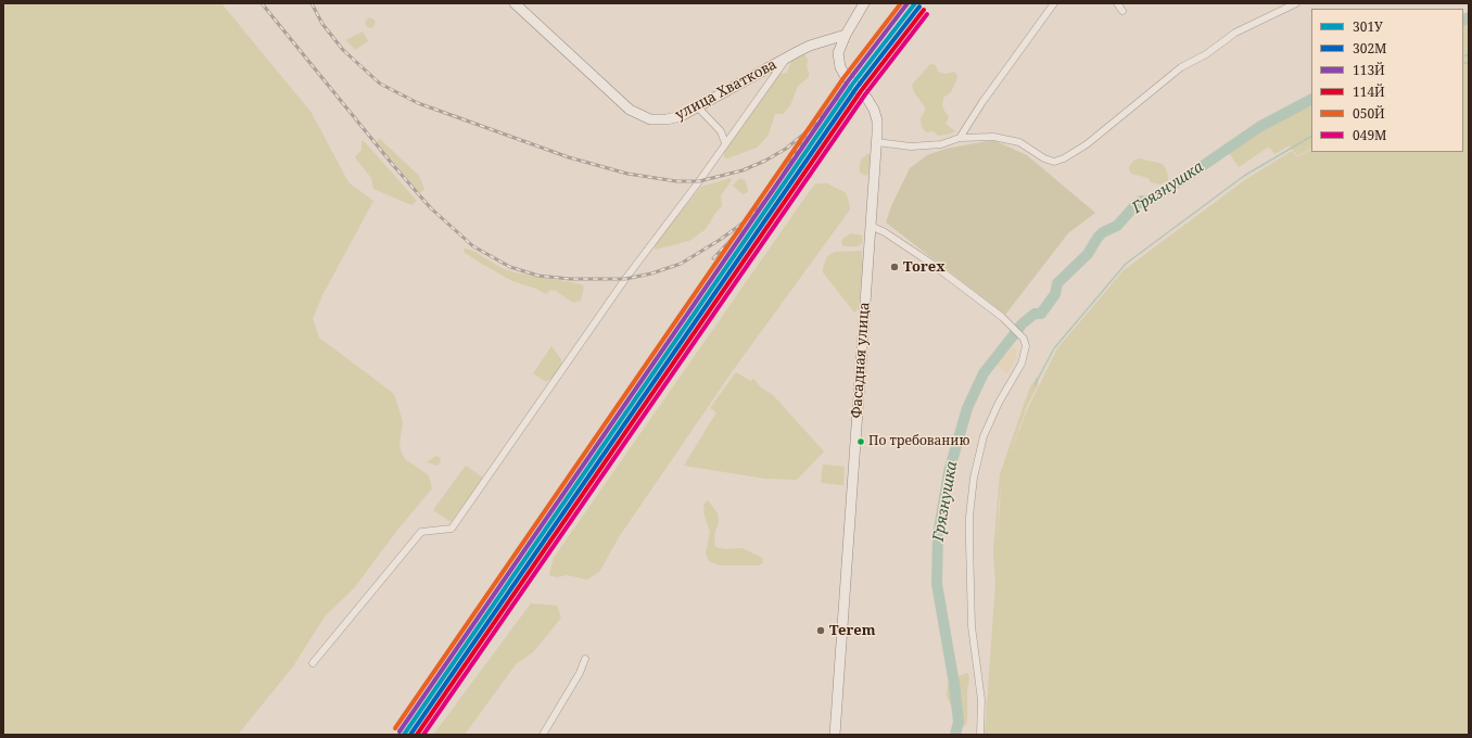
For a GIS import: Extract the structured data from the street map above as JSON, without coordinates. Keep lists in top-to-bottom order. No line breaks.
{"streets":{"main road":["улица Хваткова","Фасадная улица"]},"crossings":[["улица Хваткова","Фасадная улица"]],"water":["Грязнушка"],"places":["Torex","По требованию","Terem"],"lines":["transit line 301У","transit line 113Й","transit line 050Й","transit line 302М","transit line 114Й","transit line 049М"],"legend":["301У","302М","113Й","114Й","050Й","049М"]}
